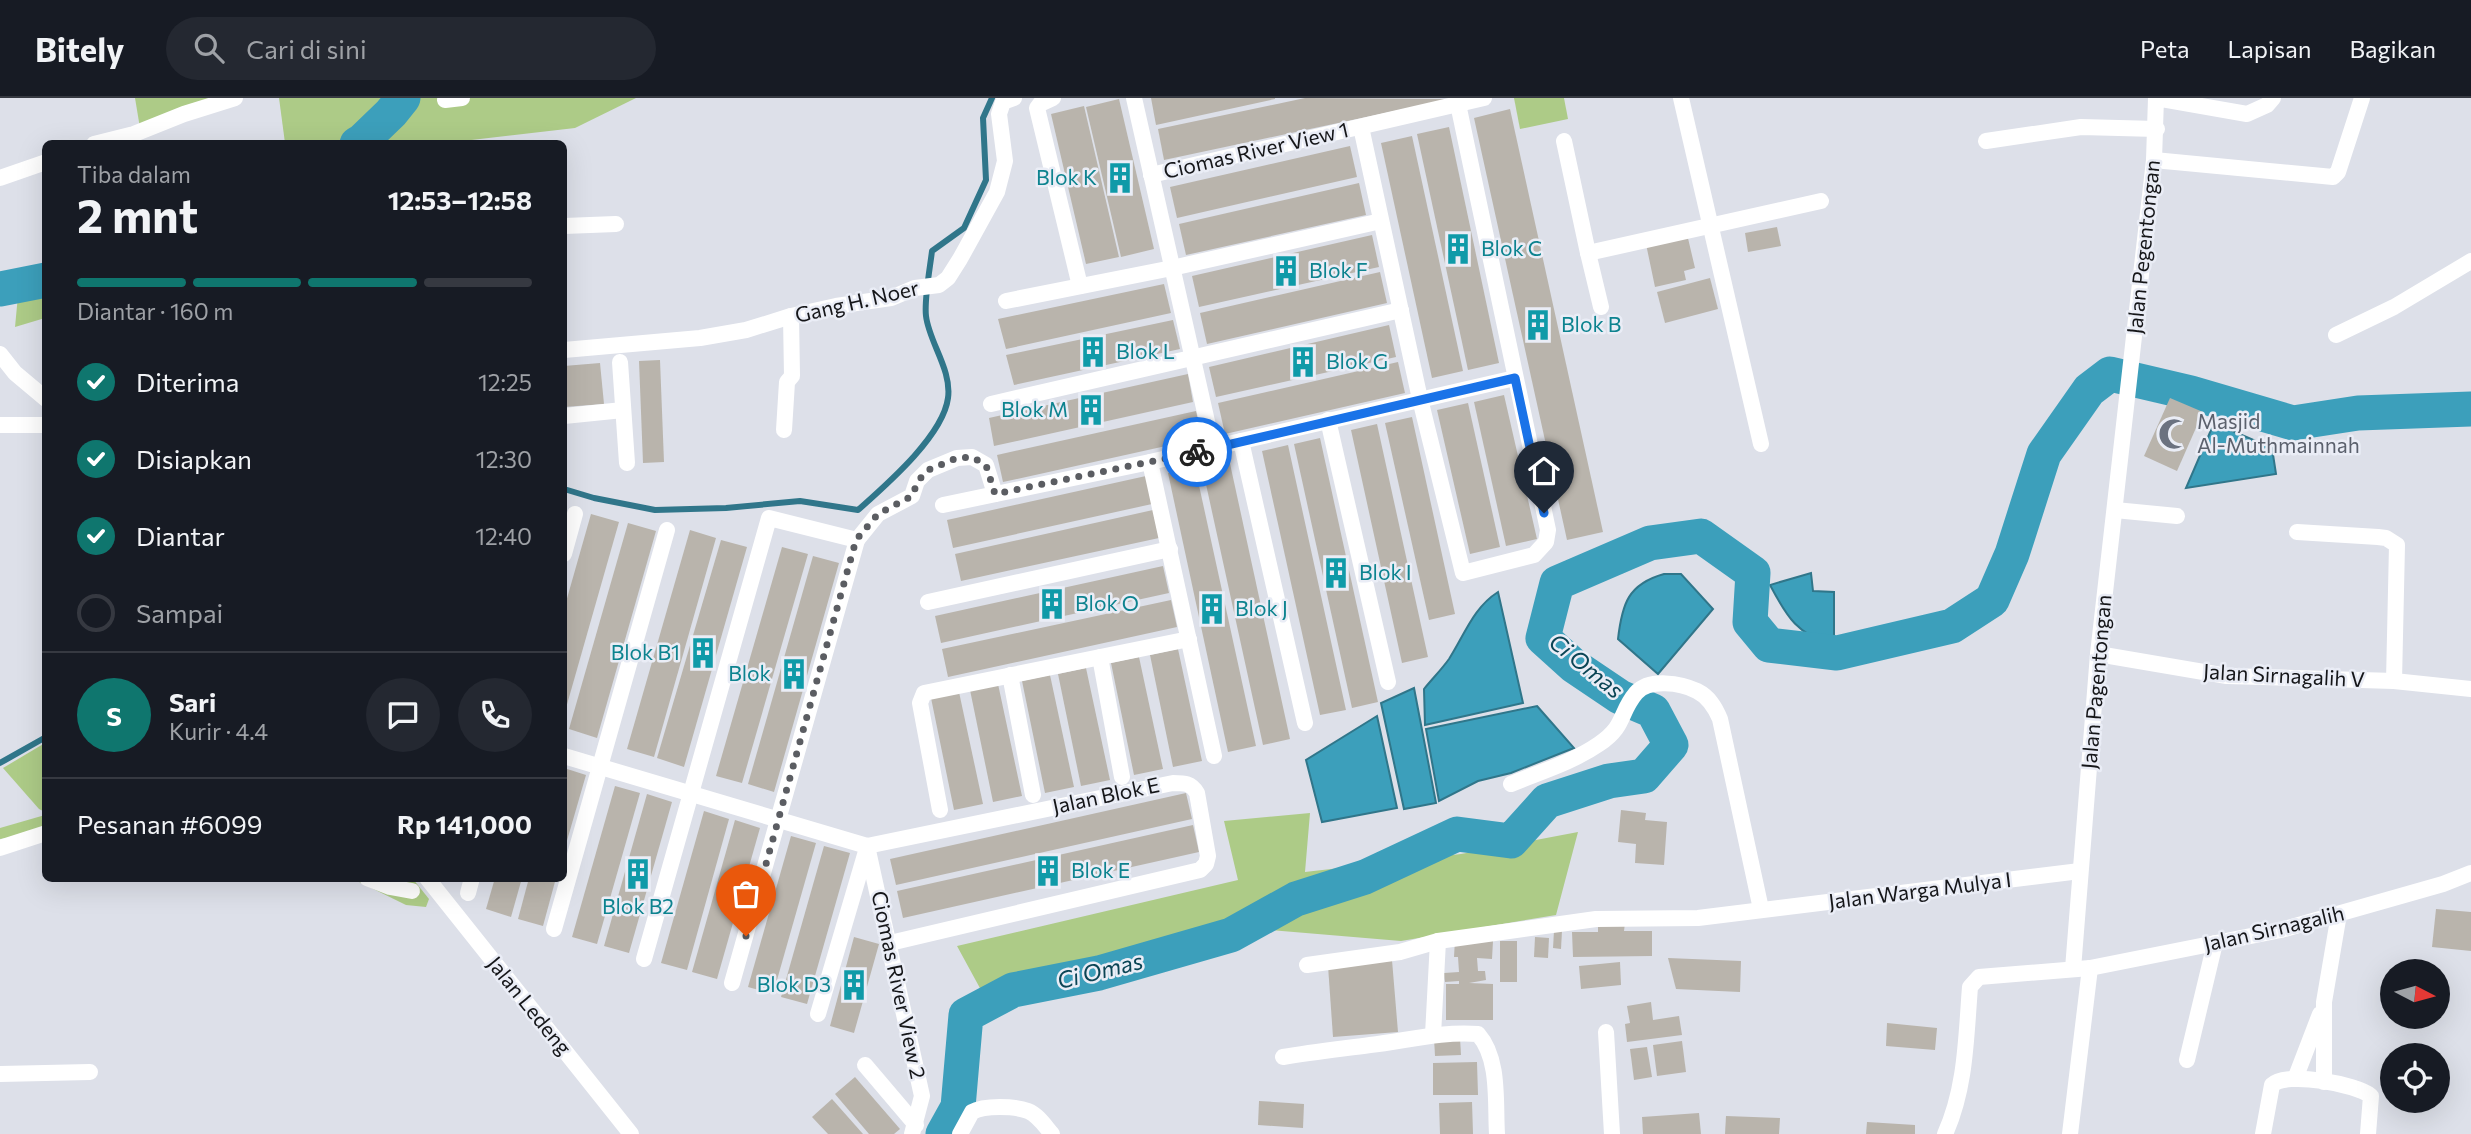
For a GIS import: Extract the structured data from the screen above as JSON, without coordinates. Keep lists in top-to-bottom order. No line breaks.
{"streets":{"street":["Ciomas River View 1","Jalan Pegentongan","Gang H. Noer","Jalan Sirnagalih V","Jalan Pagentongan","Jalan Blok E","Jalan Warga Mulya I","Jalan Sirnagalih","Ciomas River View 2","Jalan Ledeng"]},"crossings":[["Jalan Pegentongan","Jalan Pagentongan"],["Jalan Sirnagalih V","Jalan Pagentongan"],["Jalan Pagentongan","Jalan Warga Mulya I"],["Jalan Pagentongan","Jalan Sirnagalih"],["Jalan Blok E","Ciomas River View 2"]],"water":["Ci Omas"],"places":{"building":["Blok K","Blok C","Blok F","Blok B","Blok L","Blok G","Blok M","Blok I","Blok O","Blok J","Blok B1","Blok","Blok E","Blok B2","Blok D3"],"mosque":["Masjid Al-Muthmainnah"]},"north":"right","page":{"header":"Bitely","search":"Cari di sini","nav":["Peta","Lapisan","Bagikan"],"heading":["2 mnt","Tiba dalam","12:53–12:58"],"panel":["Sari","Kurir · 4.4","Pesanan #6099","Rp 141,000"],"bar":"Diantar · 160 m","list":[["Diterima","12:25"],["Disiapkan","12:30"],["Diantar","12:40"],"Sampai"],"round":"S"}}
